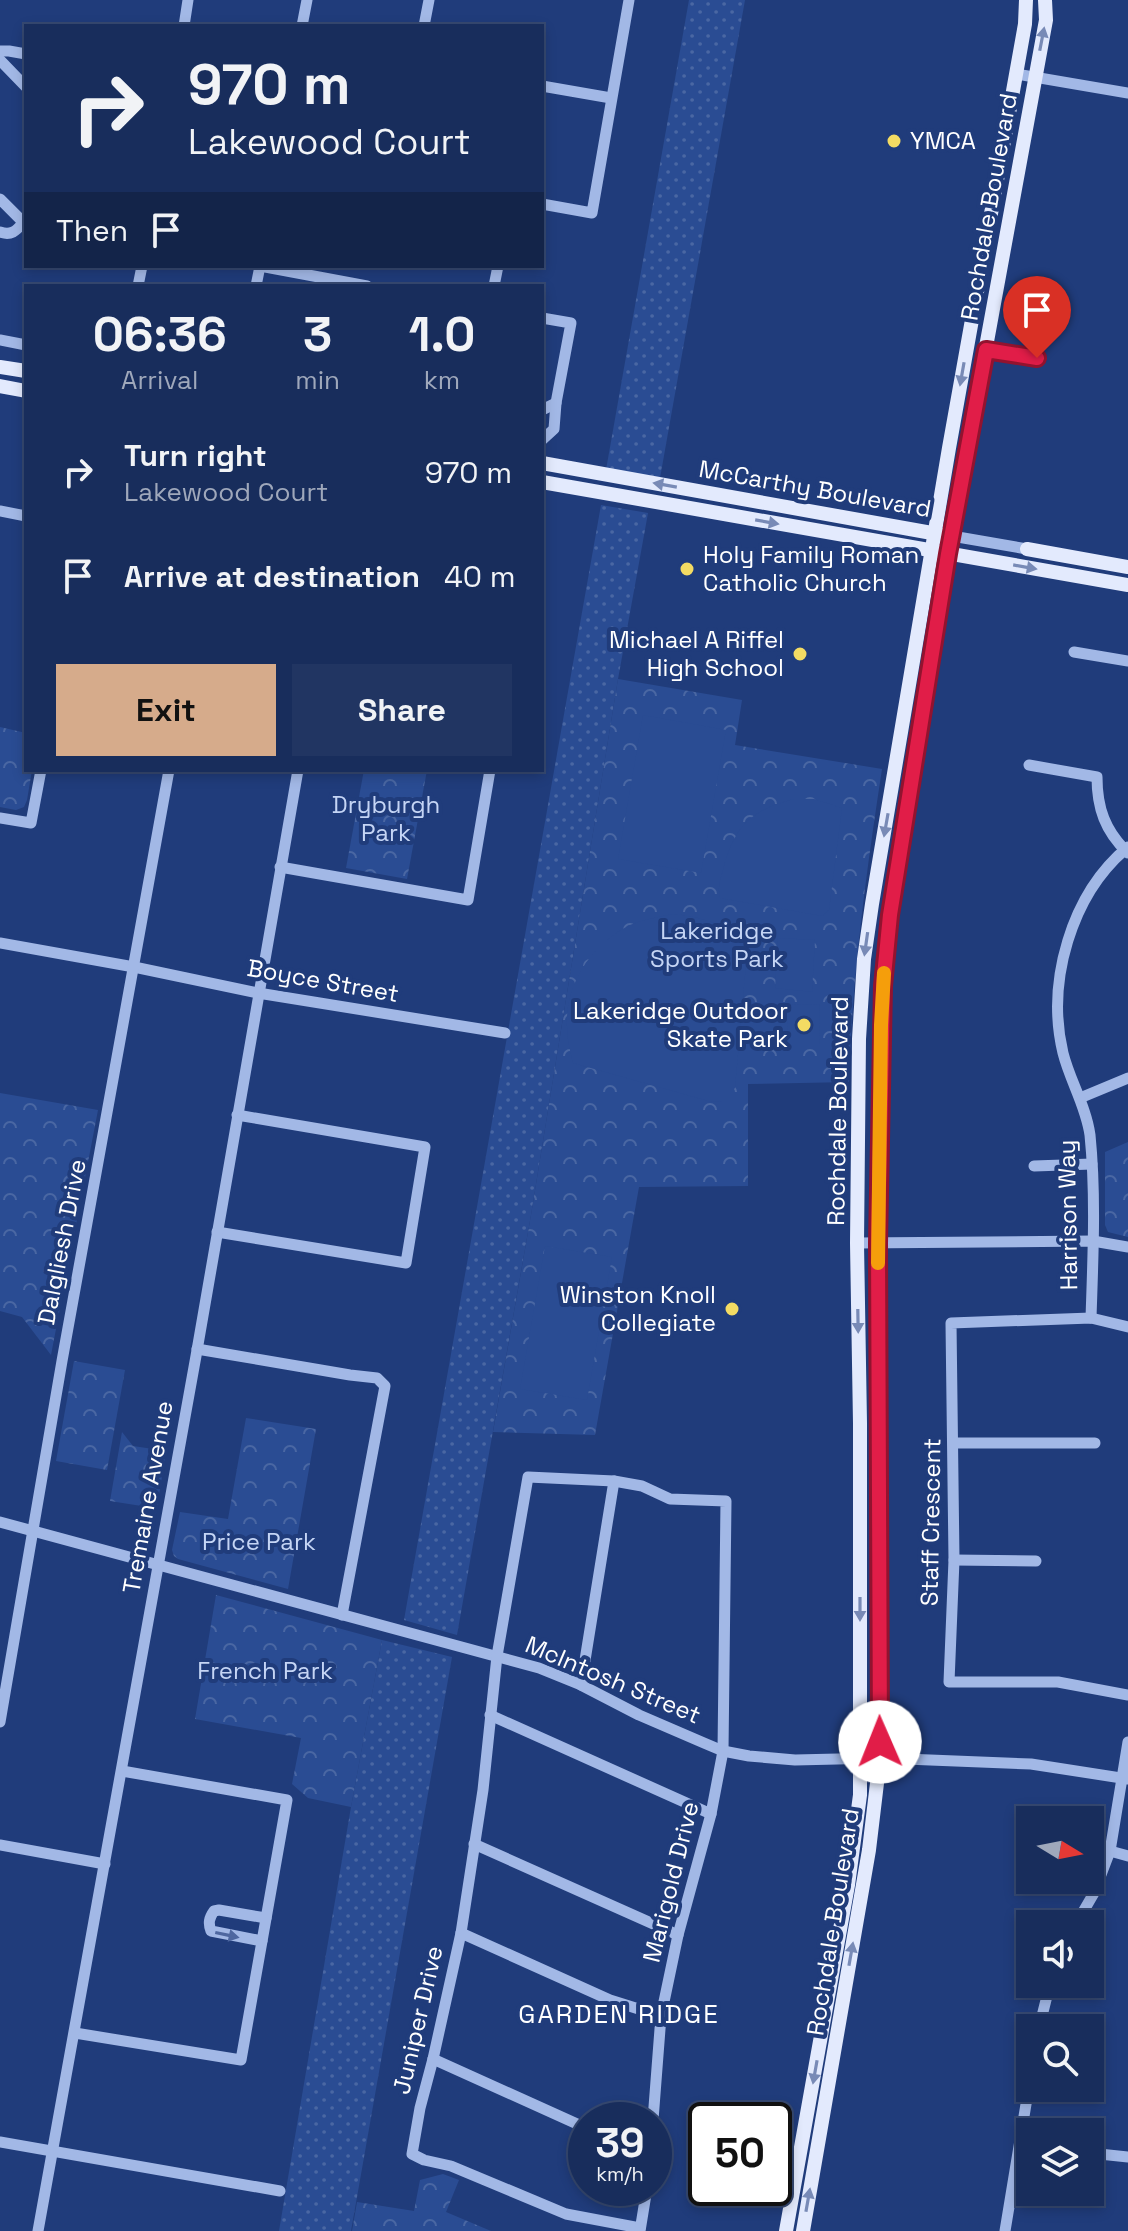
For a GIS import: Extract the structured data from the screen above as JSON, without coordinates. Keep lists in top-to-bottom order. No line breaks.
{"streets":{"main road":["Rochdale Boulevard","McCarthy Boulevard"],"street":["Boyce Street","Harrison Way","Dalgliesh Drive","Tremaine Avenue","Staff Crescent","McIntosh Street","Marigold Drive","Juniper Drive"]},"crossings":[["Rochdale Boulevard","McCarthy Boulevard"],["Rochdale Boulevard","McIntosh Street"],["Boyce Street","Dalgliesh Drive"],["Boyce Street","Tremaine Avenue"],["Harrison Way","Staff Crescent"],["Dalgliesh Drive","McIntosh Street"],["Tremaine Avenue","McIntosh Street"],["McIntosh Street","Marigold Drive"],["McIntosh Street","Juniper Drive"],["Marigold Drive","Juniper Drive"]],"districts":["GARDEN RIDGE"],"parks":["Dryburgh Park","Lakeridge Sports Park","Price Park","French Park"],"places":["YMCA","Holy Family Roman Catholic Church","Michael A Riffel High School","Lakeridge Outdoor Skate Park","Winston Knoll Collegiate"],"north":"right","page":{"turn":["970 m","Lakewood Court"],"then":"Then","eta":["06:36","Arrival","3","min","1.0","km"],"list":[{"name":"Turn right","note":"Lakewood Court","value":"970 m"},{"name":"Arrive at destination","value":"40 m"}],"buttons":["Exit","Share"],"speed":"39 km/h","limit":"50"}}
